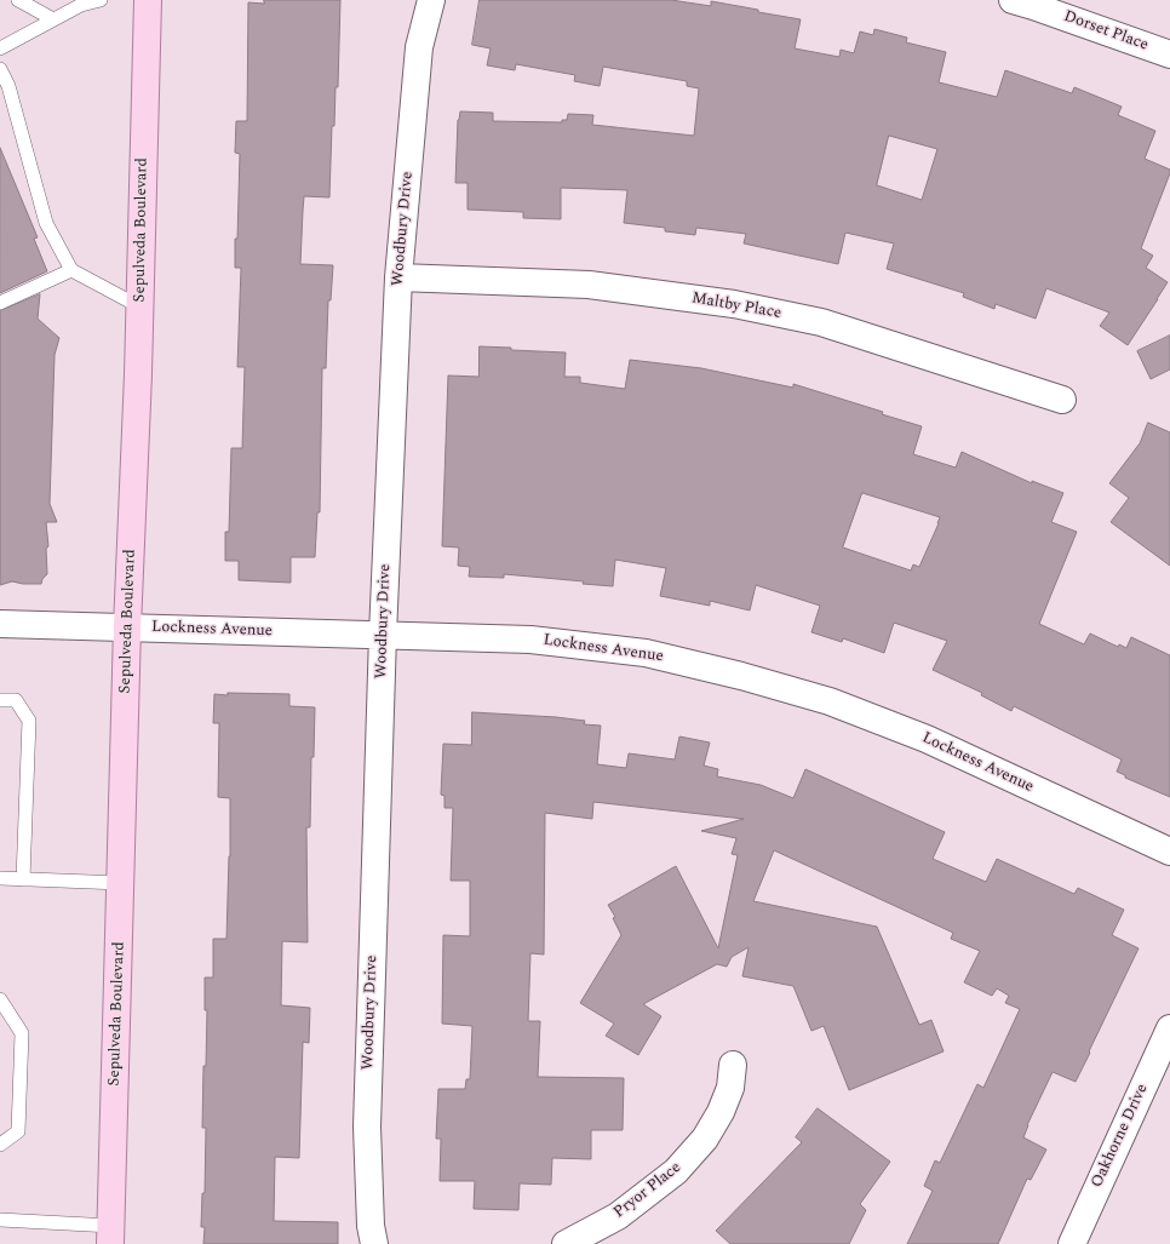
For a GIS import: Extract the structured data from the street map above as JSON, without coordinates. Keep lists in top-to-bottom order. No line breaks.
{"streets":{"main road":["Sepulveda Boulevard"],"street":["Dorset Place","Woodbury Drive","Maltby Place","Lockness Avenue","Oakhorne Drive","Pryor Place"]},"crossings":[["Woodbury Drive","Maltby Place"],["Woodbury Drive","Lockness Avenue"],["Sepulveda Boulevard","Lockness Avenue"]]}
